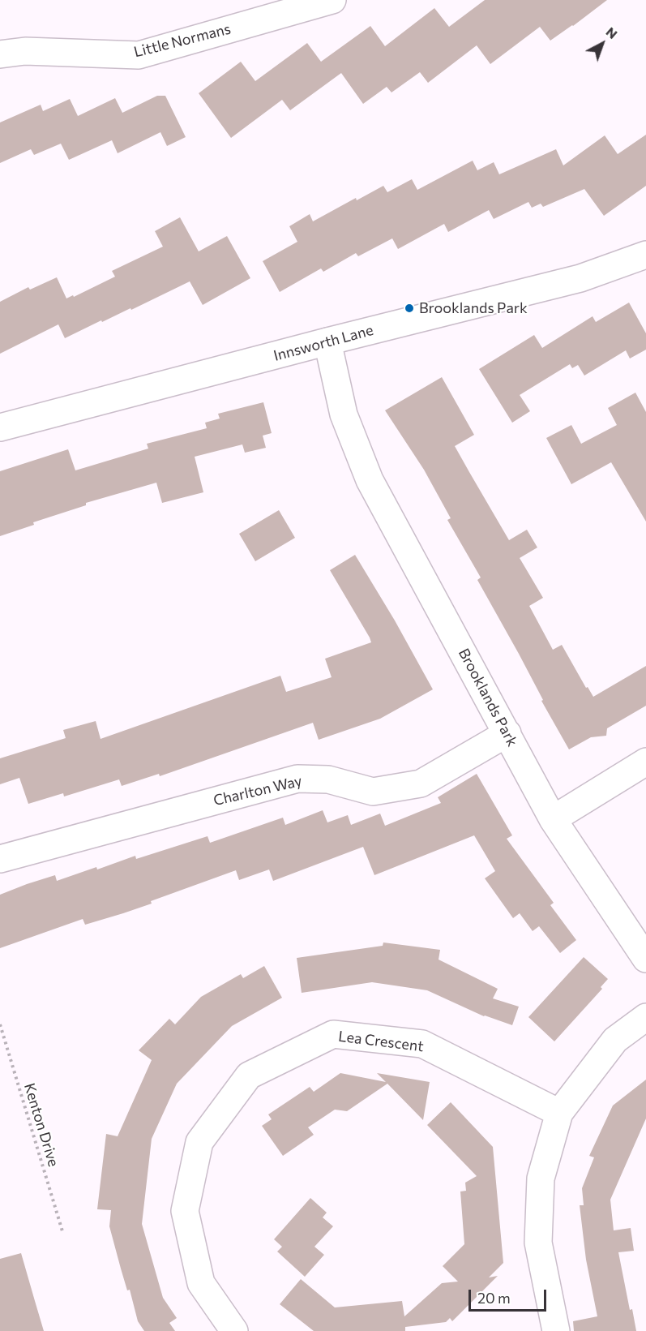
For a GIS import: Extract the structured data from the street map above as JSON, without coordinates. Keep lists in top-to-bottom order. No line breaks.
{"streets":{"street":["Little Normans","Innsworth Lane","Brooklands Park","Charlton Way","Lea Crescent"],"path":["Kenton Drive"]},"crossings":[["Innsworth Lane","Brooklands Park"],["Brooklands Park","Charlton Way"]],"places":["Brooklands Park"],"scale_bar":"20 m","north":"top right"}
